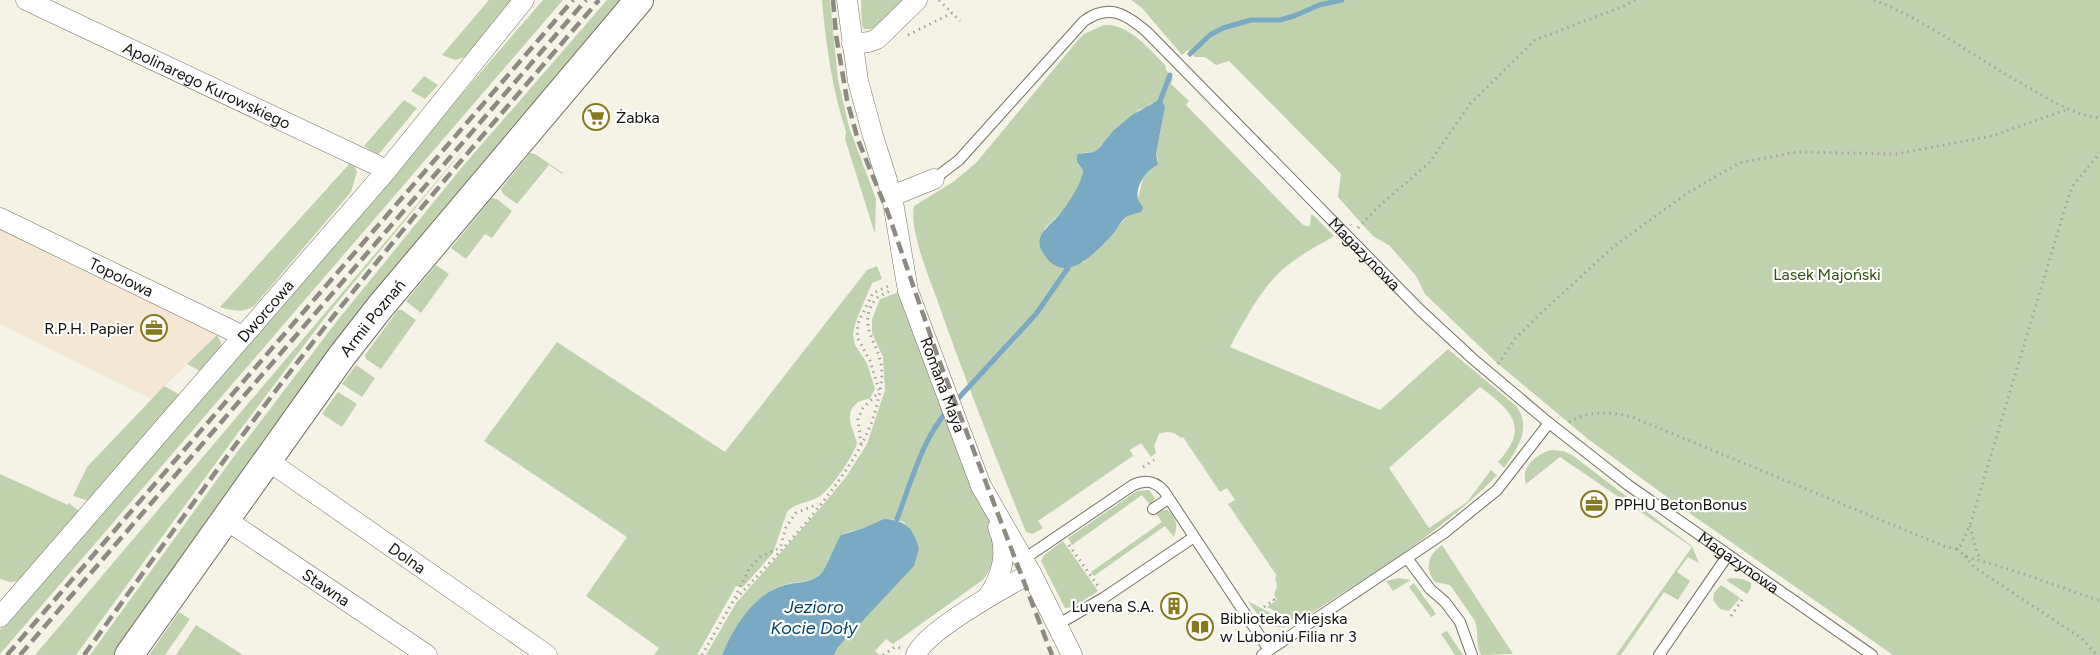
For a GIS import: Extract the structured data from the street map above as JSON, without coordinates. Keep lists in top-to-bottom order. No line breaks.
{"streets":{"main road":["Armii Poznań"],"street":["Apolinarego Kurowskiego","Magazynowa","Topolowa","Dworcowa","Romana Maya","Dolna","Stawna"]},"crossings":[["Apolinarego Kurowskiego","Dworcowa"],["Magazynowa","Romana Maya"],["Topolowa","Dworcowa"],["Armii Poznań","Dolna"],["Armii Poznań","Stawna"]],"water":["Jezioro Kocie Doły"],"parks":["Lasek Majoński"],"places":{"supermarket":["Żabka"],"office":["R.P.H. Papier","PPHU BetonBonus"],"building":["Luvena S.A."],"library":["Biblioteka Miejska w Luboniu Filia nr 3"]}}
